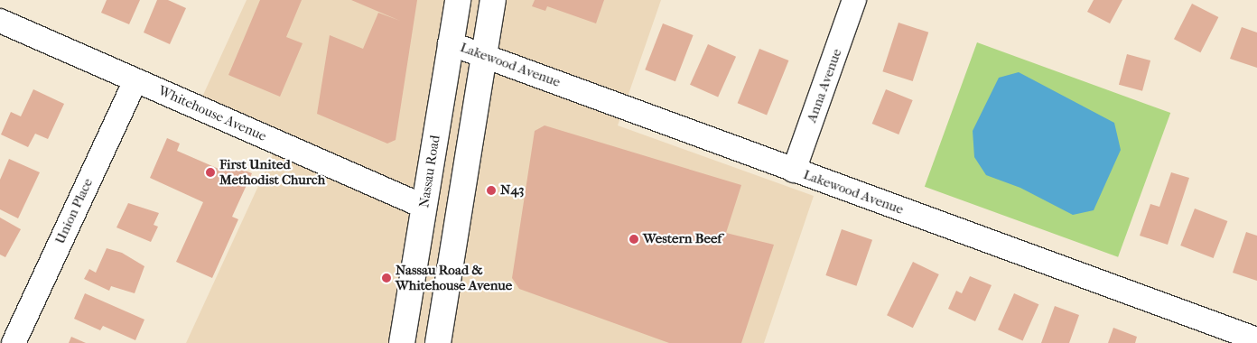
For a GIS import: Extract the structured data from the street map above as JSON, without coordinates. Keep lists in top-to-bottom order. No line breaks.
{"streets":{"main road":["Nassau Road"],"street":["Lakewood Avenue","Anna Avenue","Whitehouse Avenue","Union Place"]},"crossings":[["Lakewood Avenue","Anna Avenue"],["Lakewood Avenue","Nassau Road"],["Whitehouse Avenue","Nassau Road"],["Whitehouse Avenue","Union Place"]],"places":["First United Methodist Church","N43","Western Beef","Nassau Road & Whitehouse Avenue"]}
